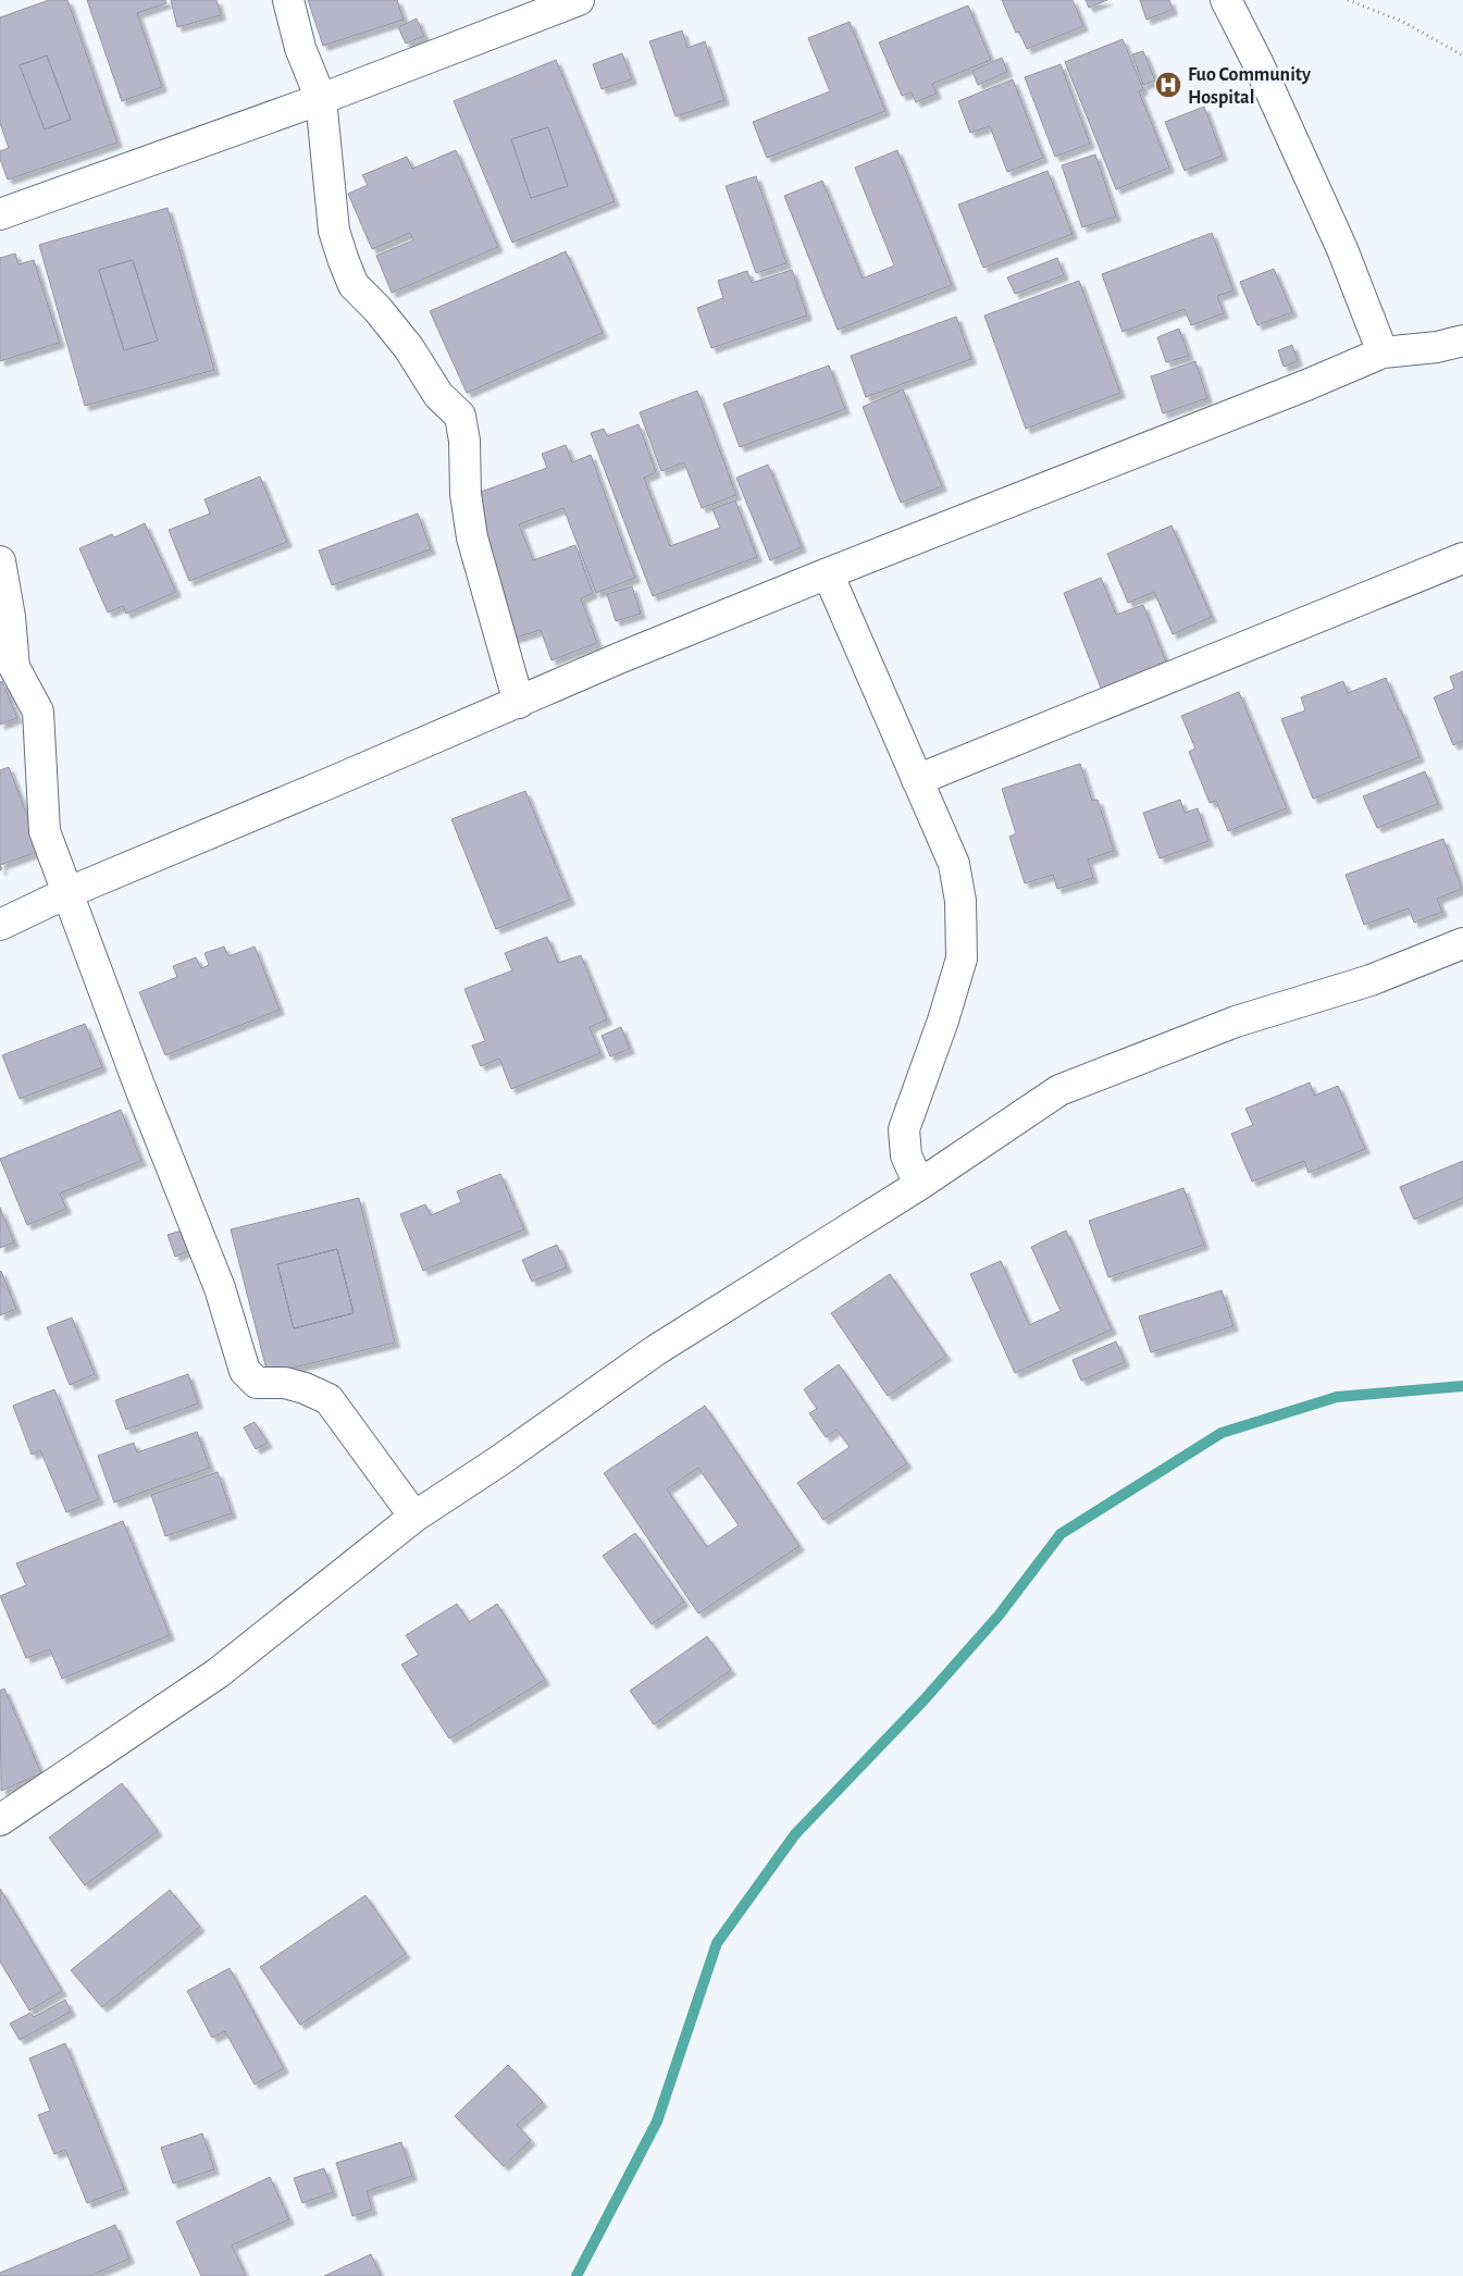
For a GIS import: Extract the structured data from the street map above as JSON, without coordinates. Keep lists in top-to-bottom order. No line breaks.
{"places":{"hospital":["Fuo Community Hospital"]}}
